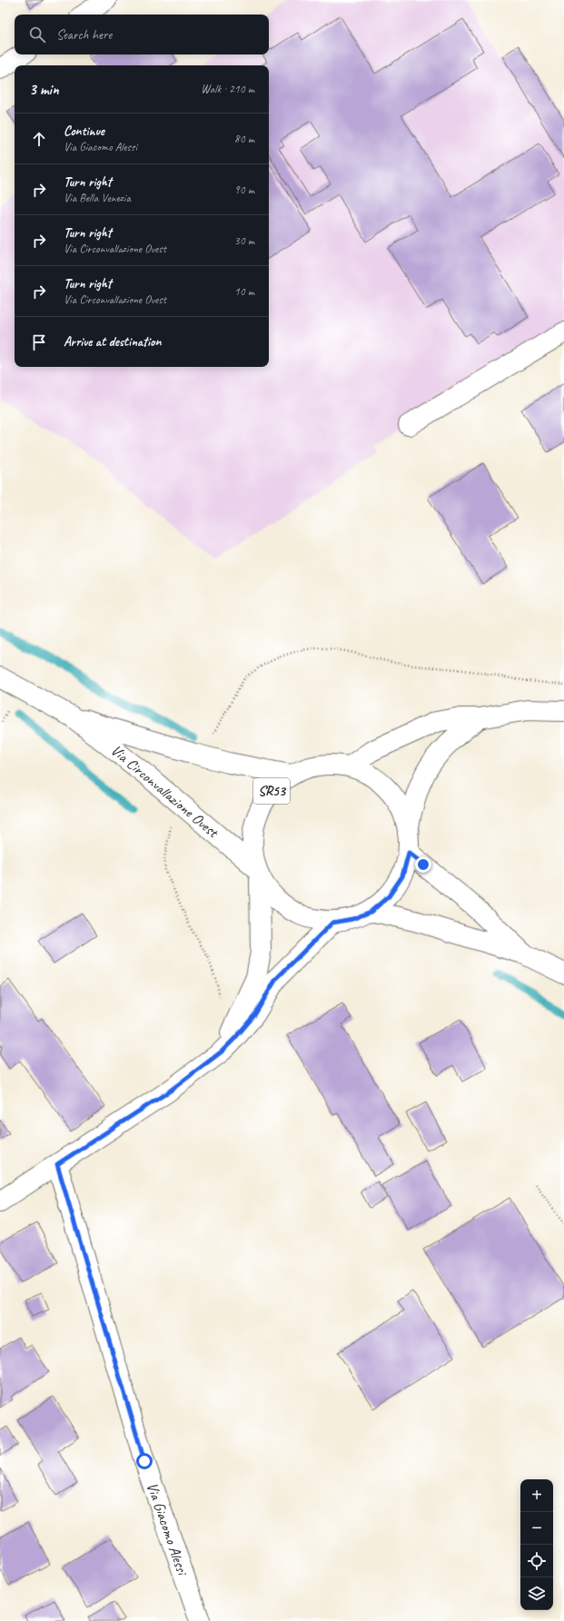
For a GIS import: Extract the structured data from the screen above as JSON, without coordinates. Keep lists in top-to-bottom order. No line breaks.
{"streets":{"street":["Via Circonvallazione Ovest","SR53","Via Giacomo Alessi"]},"page":{"search":"Search here","heading":["3 min","Walk · 210 m"],"list":[["Continue","Via Giacomo Alessi","80 m"],["Turn right","Via Bella Venezia","90 m"],["Turn right","Via Circonvallazione Ovest","30 m"],["Turn right","Via Circonvallazione Ovest","10 m"],"Arrive at destination"],"map_buttons":["+","−"]}}
